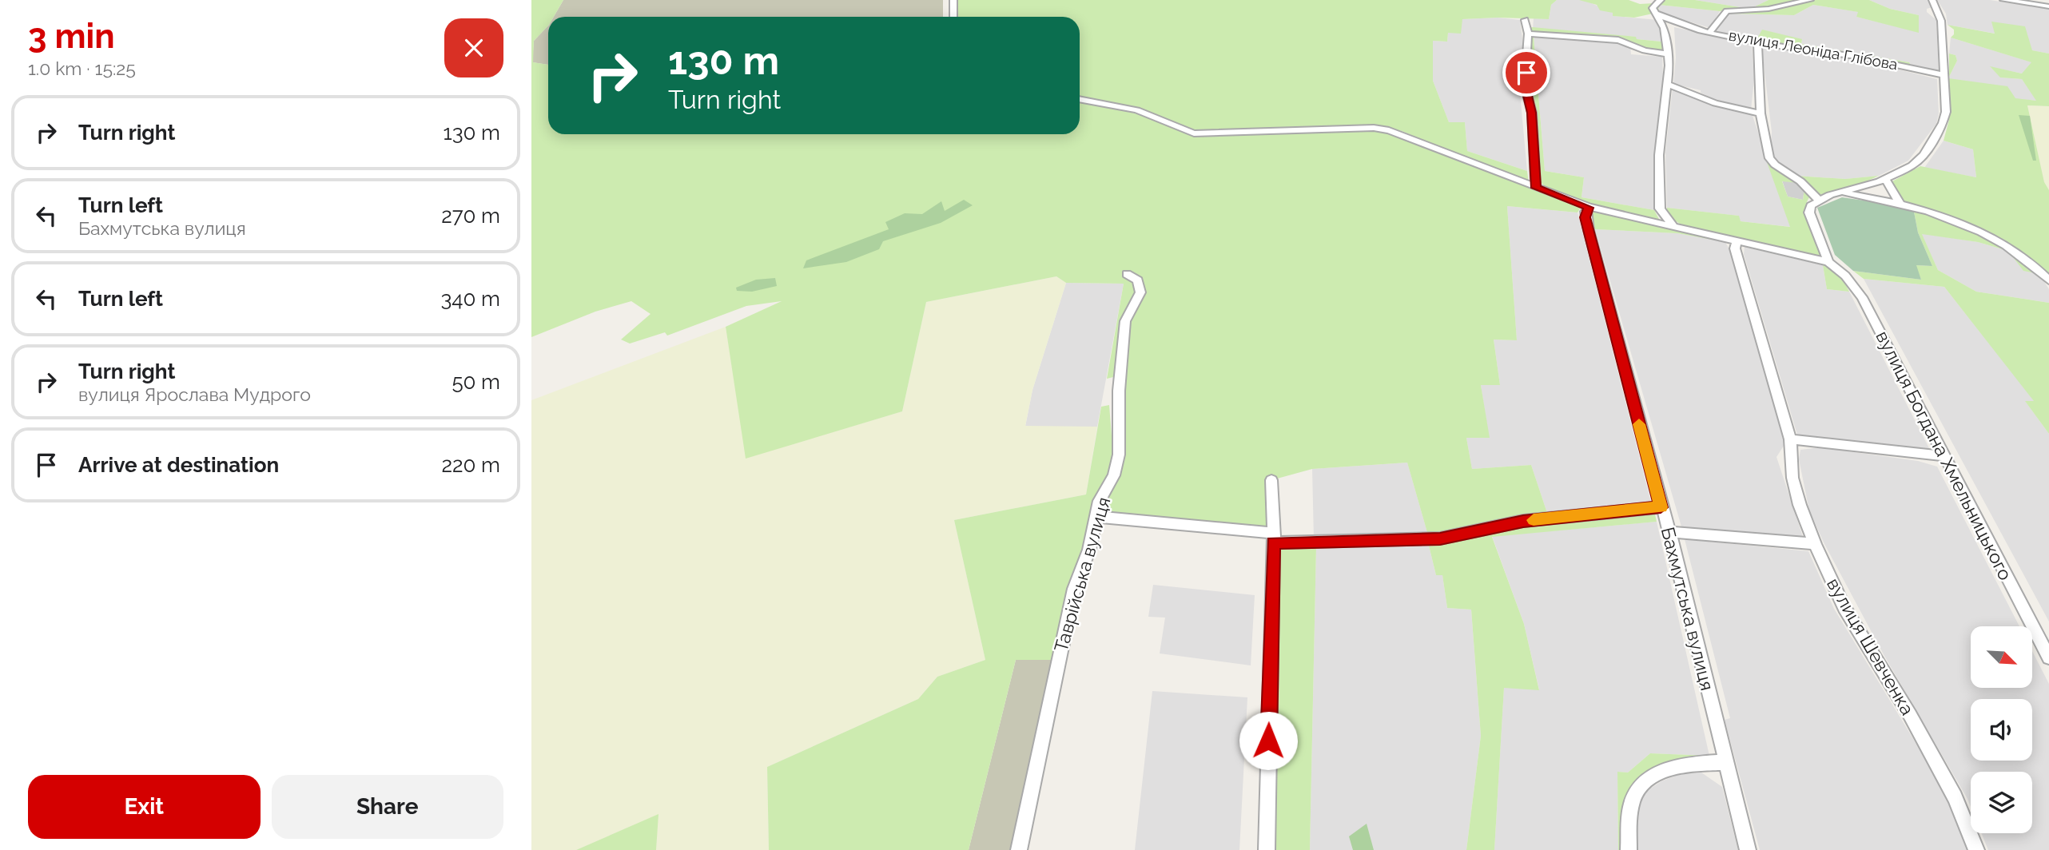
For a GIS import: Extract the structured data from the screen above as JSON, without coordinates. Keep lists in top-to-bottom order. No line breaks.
{"streets":{"street":["вулиця Леоніда Глібова","вулиця Богдана Хмельницького","Таврійська вулиця","Бахмутська вулиця","вулиця Шевченка"]},"north":"bottom right","page":{"heading":["3 min","1.0 km · 15:25"],"turn":["130 m","Turn right"],"list":[{"name":"Turn right","value":"130 m"},{"name":"Turn left","note":"Бахмутська вулиця","value":"270 m"},{"name":"Turn left","value":"340 m"},{"name":"Turn right","note":"вулиця Ярослава Мудрого","value":"50 m"},{"name":"Arrive at destination","value":"220 m"}],"buttons":["Exit","Share"]}}
